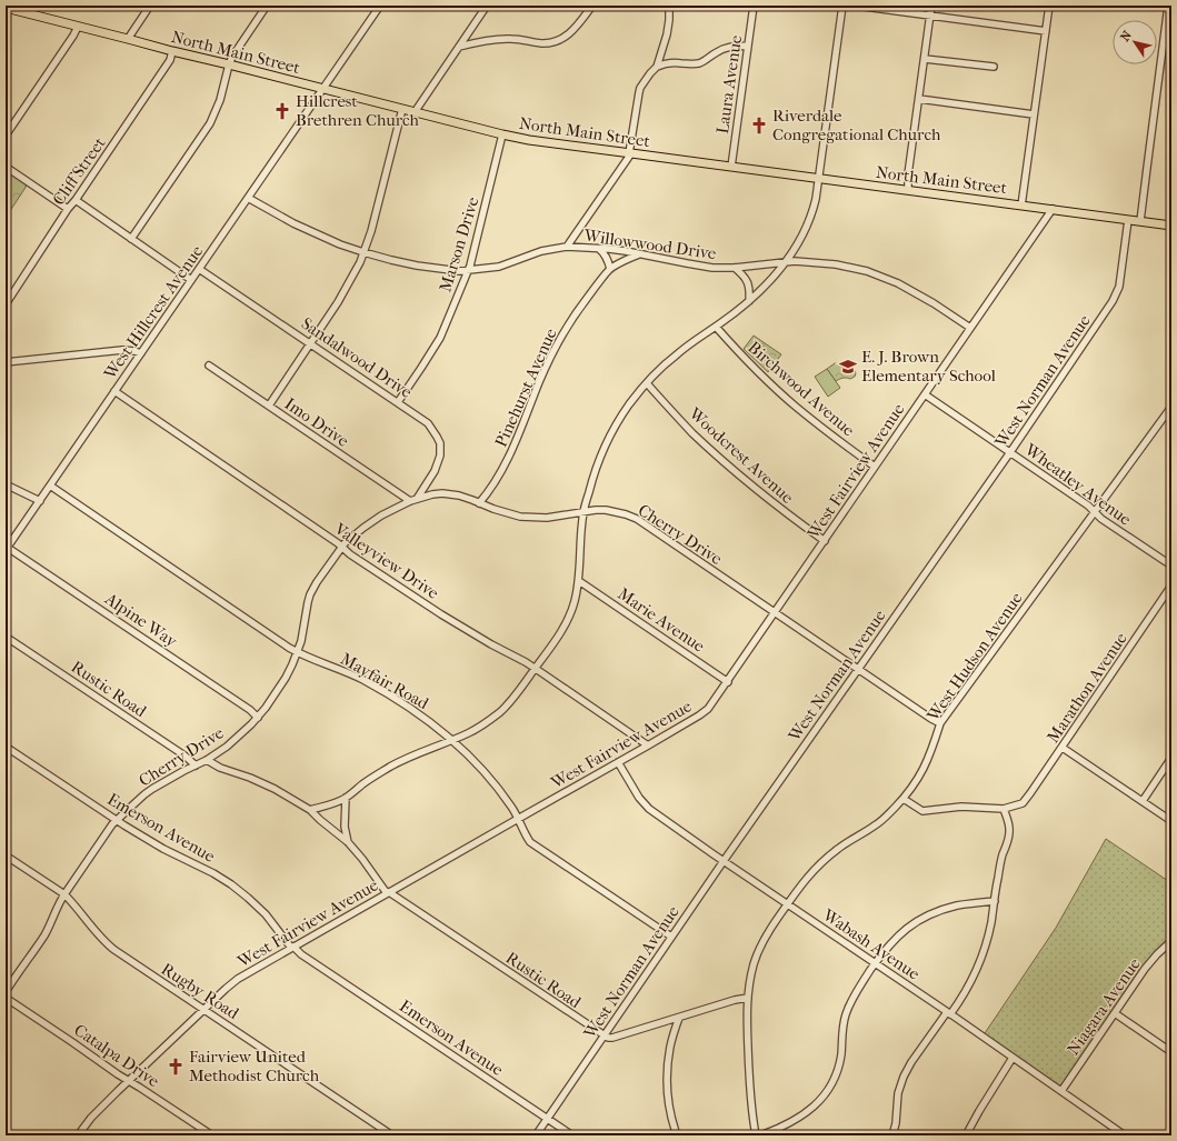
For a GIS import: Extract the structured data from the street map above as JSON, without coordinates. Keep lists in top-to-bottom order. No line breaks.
{"streets":{"main road":["North Main Street"],"street":["Laura Avenue","Cliff Street","Marson Drive","Willowwood Drive","West Hillcrest Avenue","Sandalwood Drive","West Norman Avenue","Pinehurst Avenue","Birchwood Avenue","Imo Drive","Woodcrest Avenue","West Fairview Avenue","Wheatley Avenue","Cherry Drive","Valleyview Drive","Alpine Way","Marie Avenue","West Hudson Avenue","Mayfair Road","Marathon Avenue","Rustic Road","Emerson Avenue","Wabash Avenue","Rugby Road","Niagara Avenue","Catalpa Drive"]},"crossings":[["North Main Street","Laura Avenue"],["North Main Street","Cliff Street"],["North Main Street","Marson Drive"],["North Main Street","West Hillcrest Avenue"],["North Main Street","West Norman Avenue"],["North Main Street","West Fairview Avenue"],["Marson Drive","Willowwood Drive"],["Marson Drive","Sandalwood Drive"],["Willowwood Drive","West Hillcrest Avenue"],["Willowwood Drive","Pinehurst Avenue"],["Willowwood Drive","West Fairview Avenue"],["West Hillcrest Avenue","Sandalwood Drive"],["West Hillcrest Avenue","Valleyview Drive"],["West Hillcrest Avenue","Alpine Way"],["West Hillcrest Avenue","Mayfair Road"],["Sandalwood Drive","Cherry Drive"],["West Norman Avenue","Wheatley Avenue"],["West Norman Avenue","Cherry Drive"],["West Norman Avenue","Mayfair Road"],["West Norman Avenue","Rustic Road"],["West Norman Avenue","Emerson Avenue"],["West Norman Avenue","Wabash Avenue"],["Pinehurst Avenue","Cherry Drive"],["Birchwood Avenue","West Fairview Avenue"],["Imo Drive","Cherry Drive"],["Woodcrest Avenue","West Fairview Avenue"],["West Fairview Avenue","Wheatley Avenue"],["West Fairview Avenue","Cherry Drive"],["West Fairview Avenue","Valleyview Drive"],["West Fairview Avenue","Marie Avenue"],["West Fairview Avenue","Mayfair Road"],["West Fairview Avenue","Rustic Road"],["West Fairview Avenue","Emerson Avenue"],["West Fairview Avenue","Wabash Avenue"],["West Fairview Avenue","Rugby Road"],["West Fairview Avenue","Catalpa Drive"],["Wheatley Avenue","West Hudson Avenue"],["Cherry Drive","Valleyview Drive"],["Cherry Drive","Alpine Way"],["Cherry Drive","West Hudson Avenue"],["Cherry Drive","Mayfair Road"],["Cherry Drive","Rustic Road"],["Cherry Drive","Emerson Avenue"],["Cherry Drive","Rugby Road"],["West Hudson Avenue","Wabash Avenue"],["Wabash Avenue","Niagara Avenue"]],"places":{"church":["Hillcrest Brethren Church","Riverdale Congregational Church","Fairview United Methodist Church"],"school or university":["E. J. Brown Elementary School"]},"north":"top left"}
